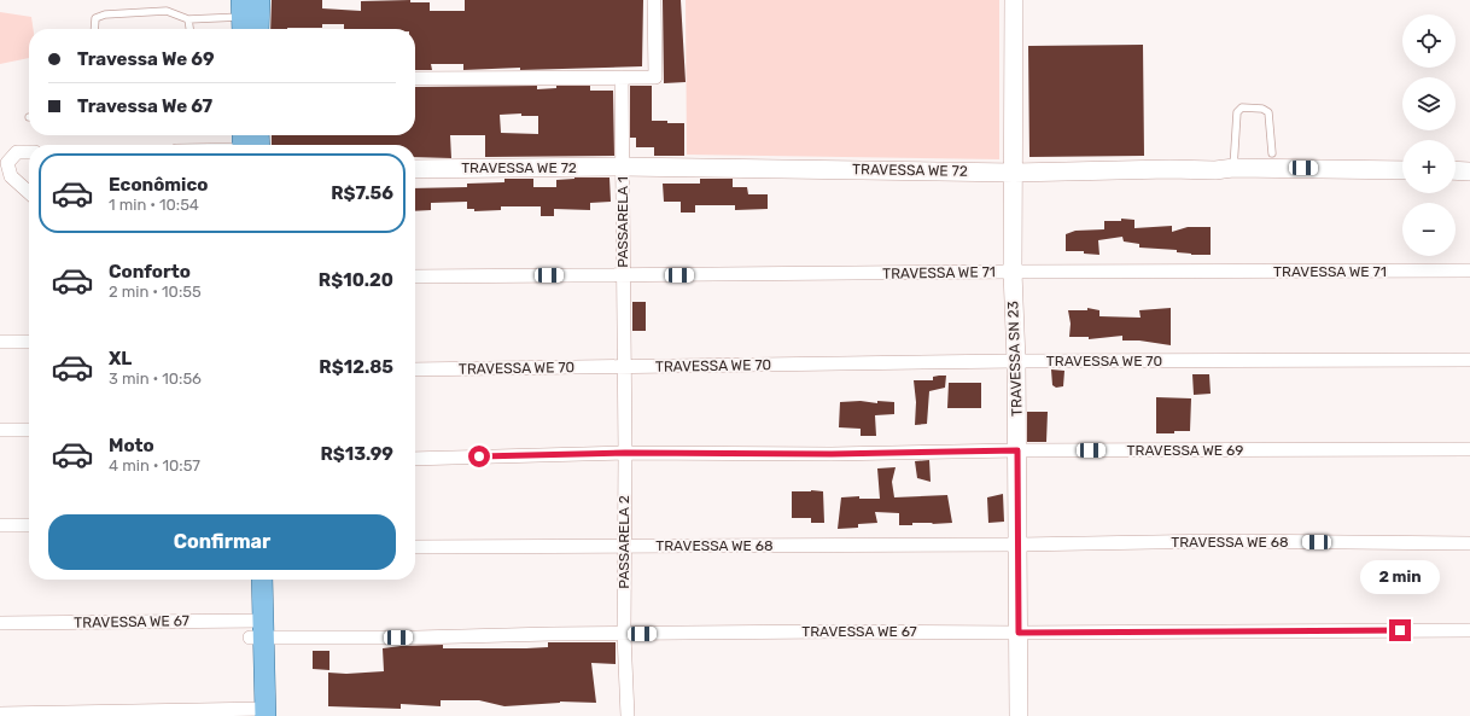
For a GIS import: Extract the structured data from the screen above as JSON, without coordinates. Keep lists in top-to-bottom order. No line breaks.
{"streets":{"main road":["TRAVESSA WE 72","TRAVESSA SN 23"],"street":["PASSARELA 1","TRAVESSA WE 71","TRAVESSA WE 70","TRAVESSA WE 69","PASSARELA 2","TRAVESSA WE 68","TRAVESSA WE 67"]},"crossings":[["TRAVESSA WE 72","PASSARELA 1"],["TRAVESSA WE 72","TRAVESSA SN 23"],["PASSARELA 1","TRAVESSA WE 71"],["PASSARELA 1","TRAVESSA WE 70"],["PASSARELA 1","PASSARELA 2"],["TRAVESSA WE 71","TRAVESSA SN 23"],["TRAVESSA SN 23","TRAVESSA WE 70"],["TRAVESSA SN 23","TRAVESSA WE 69"],["TRAVESSA SN 23","TRAVESSA WE 68"],["TRAVESSA SN 23","TRAVESSA WE 67"],["TRAVESSA WE 70","PASSARELA 2"],["TRAVESSA WE 69","PASSARELA 2"],["PASSARELA 2","TRAVESSA WE 68"],["PASSARELA 2","TRAVESSA WE 67"]],"page":{"map_buttons":["+","−"],"banner":["Travessa We 69","Travessa We 67"],"list":[{"name":"Econômico","note":"1 min · 10:54","value":"R$7.56"},{"name":"Conforto","note":"2 min · 10:55","value":"R$10.20"},{"name":"XL","note":"3 min · 10:56","value":"R$12.85"},{"name":"Moto","note":"4 min · 10:57","value":"R$13.99"}],"buttons":"Confirmar","bubble":"2 min"}}
